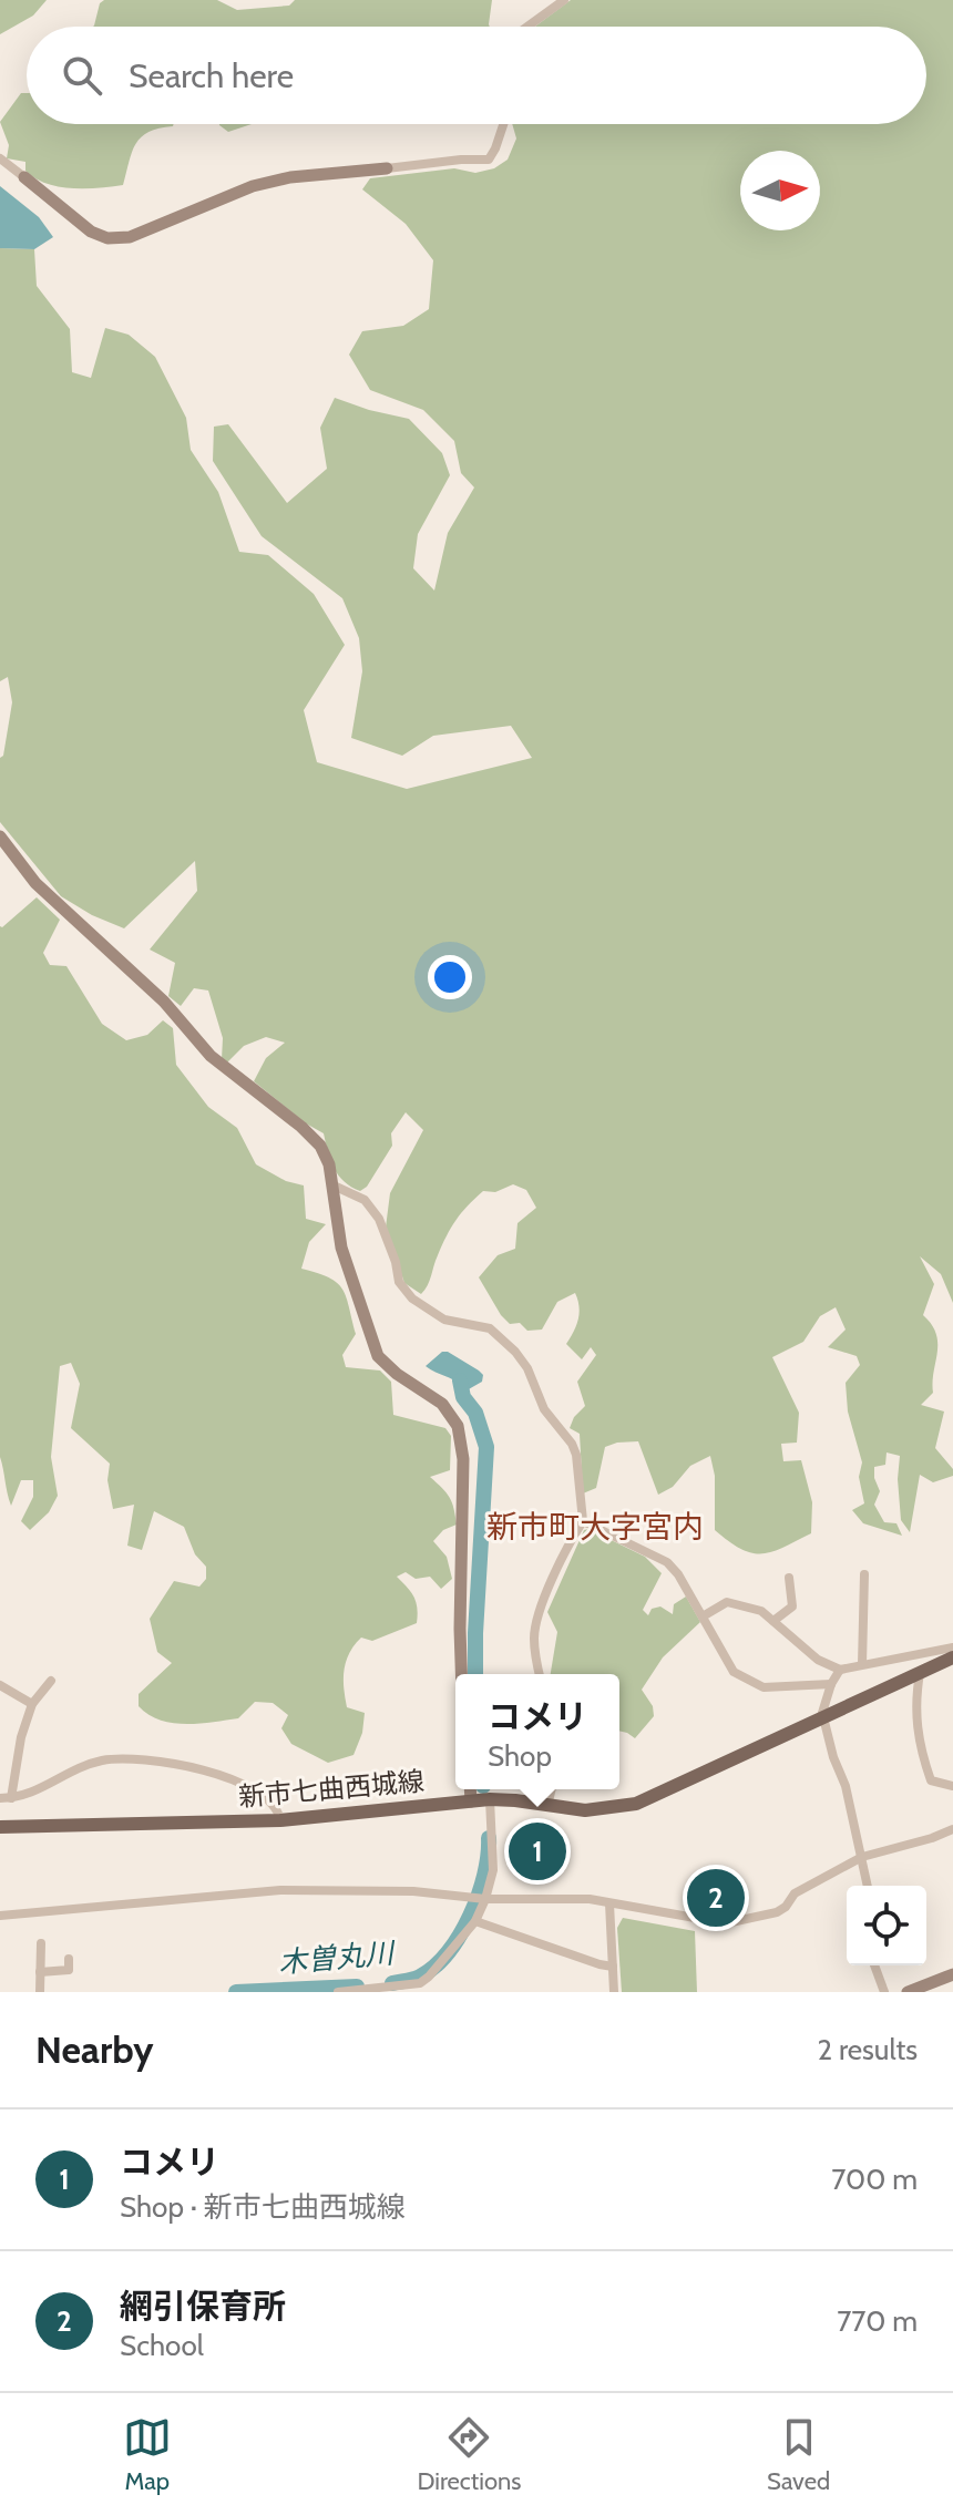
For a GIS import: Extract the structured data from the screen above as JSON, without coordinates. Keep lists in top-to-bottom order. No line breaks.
{"streets":{"main road":["新市七曲西城線"]},"districts":["新市町大字宮内"],"water":["木曽丸川"],"north":"right","page":{"search":"Search here","popup":["コメリ","Shop"],"pins":["1","2"],"heading":["Nearby","2 results"],"list":[{"mark":"1","name":"コメリ","note":"Shop · 新市七曲西城線","value":"700 m"},{"mark":"2","name":"網引保育所","note":"School","value":"770 m"}],"nav":["Map","Directions","Saved"]}}
